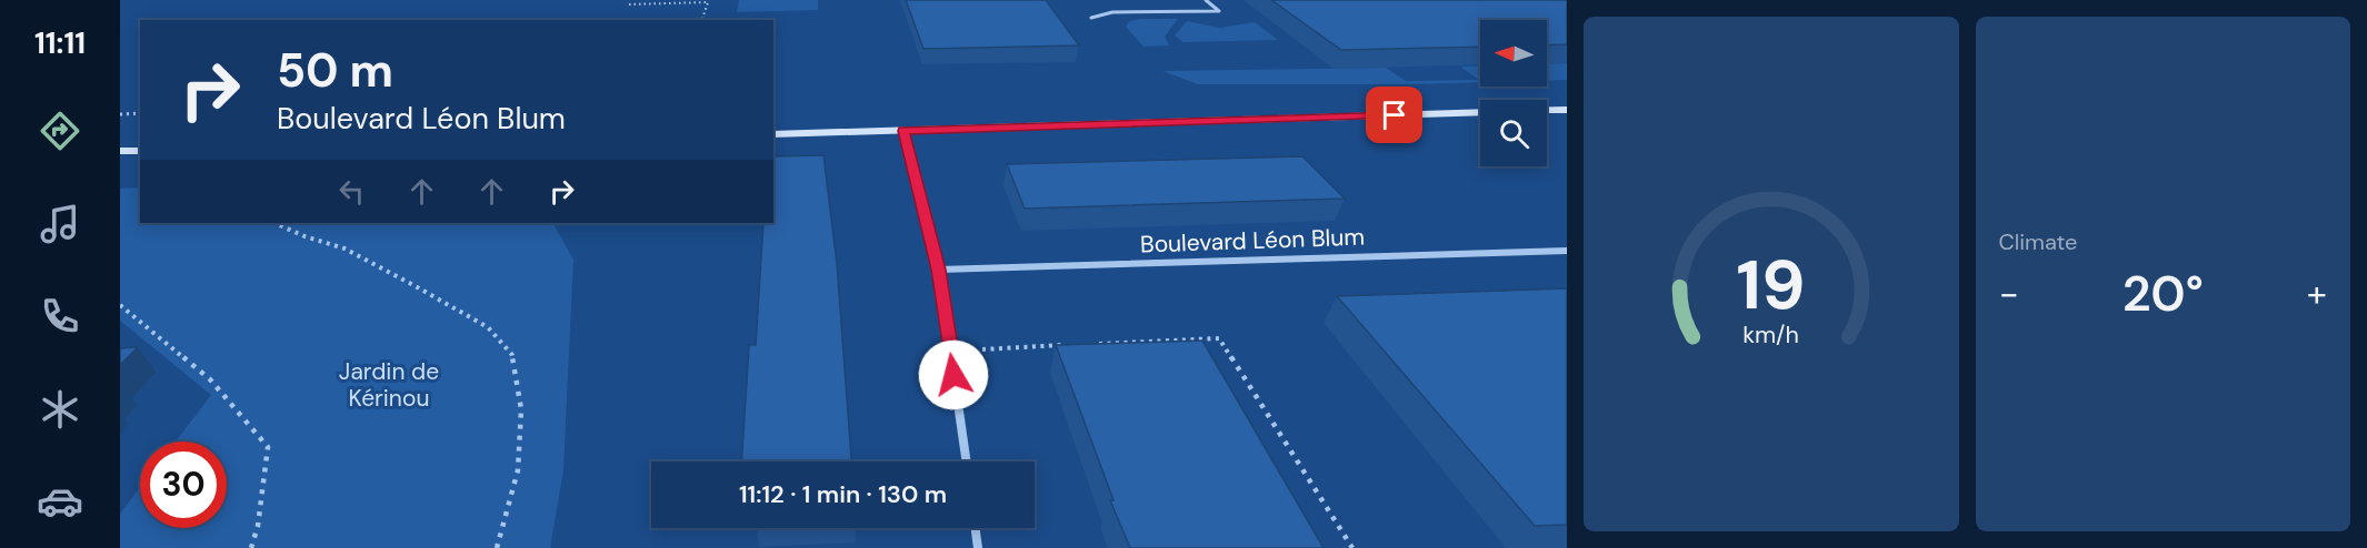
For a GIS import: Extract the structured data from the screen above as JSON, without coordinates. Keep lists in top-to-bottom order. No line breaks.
{"streets":{"street":["Boulevard Léon Blum"]},"parks":["Jardin de Kérinou"],"north":"left","page":{"tabs":"11:11","tile":"Climate","turn":["50 m","Boulevard Léon Blum"],"heat":["−","20°","+"],"limit":"30","trip":"11:12 · 1 min · 130 m","gauge":["19","km/h"]}}
